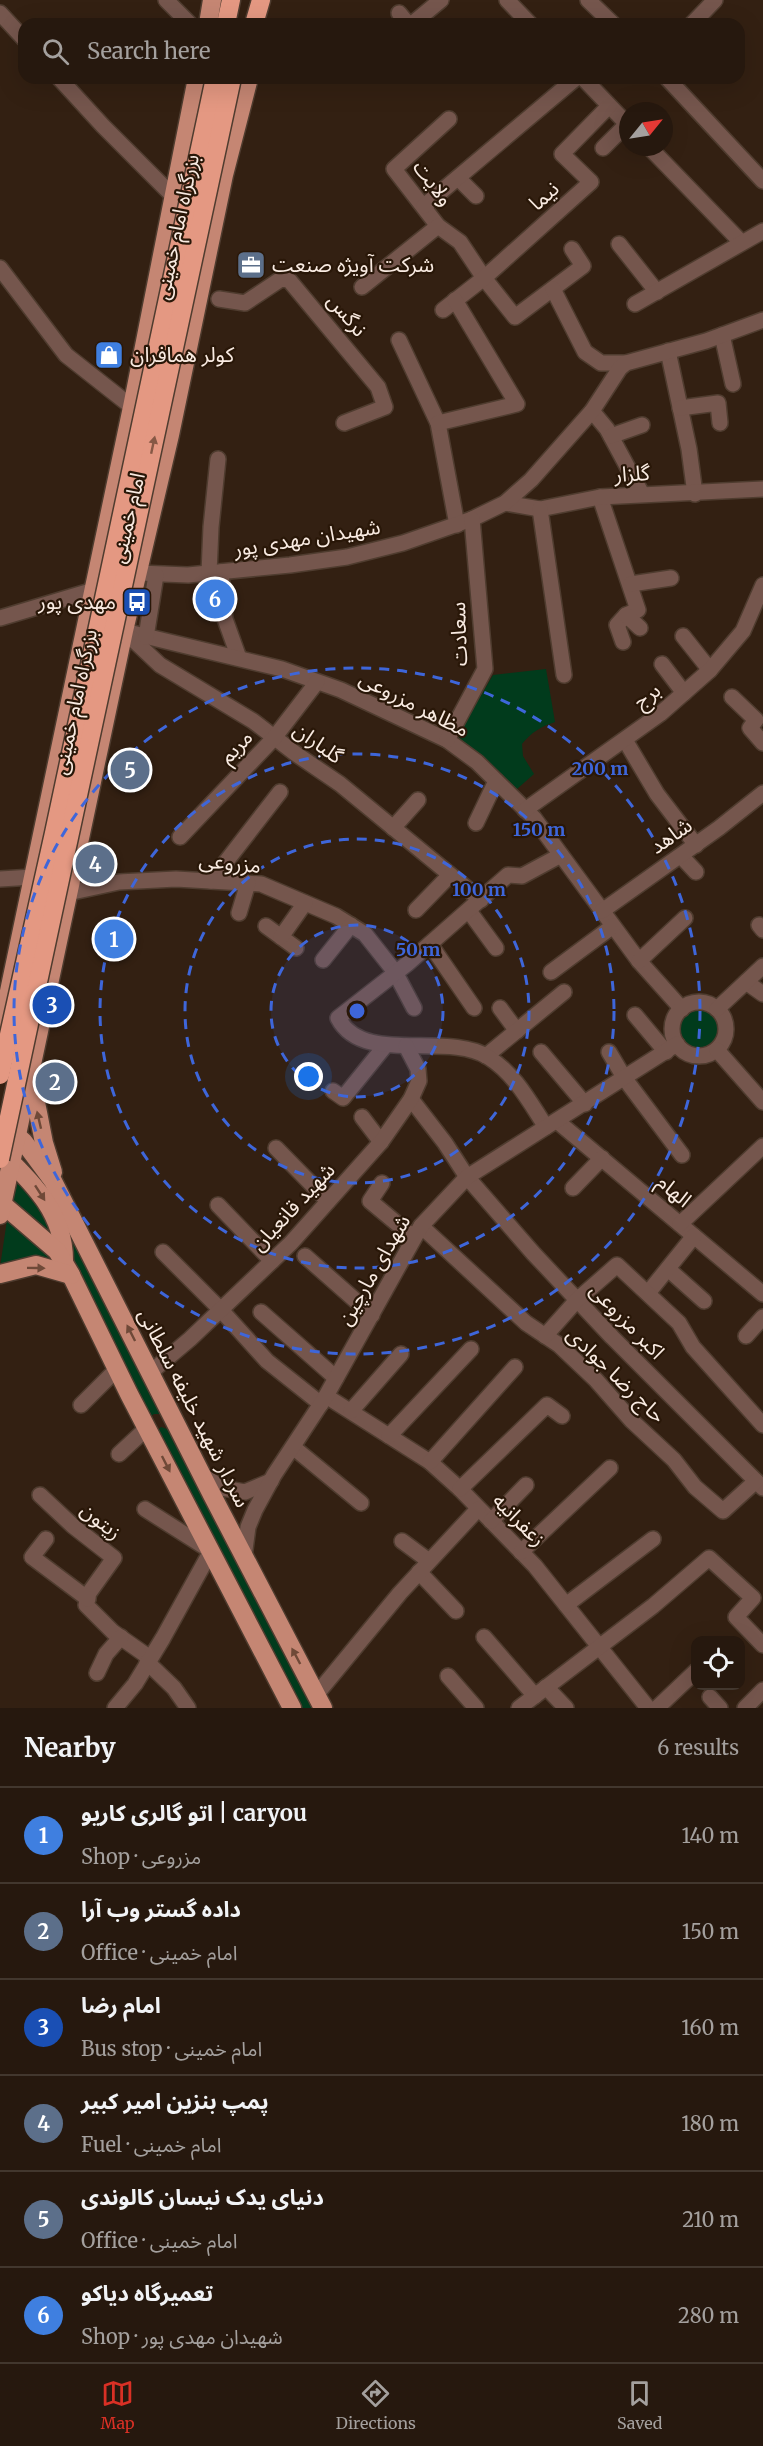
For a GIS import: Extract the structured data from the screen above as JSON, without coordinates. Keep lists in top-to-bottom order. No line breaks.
{"streets":{"highway":["بزرگراه امام خمینی"],"main road":["امام خمینی","سردار شهید خلیفه سلطانی"],"street":["ولایت","نیما","نرگس","گلزار","شهیدان مهدی پور","سعادت","برج","مظاهر مزروعی","گلباران","مریم","شاهد","مزروعی","الهام","شهید قانعیان","شهدای مارچین","اکبر مزروعی","حاج رضا جوادی","زعفرانیه","زیتون"]},"crossings":[["ولایت","نیما"],["بزرگراه امام خمینی","امام خمینی"],["گلزار","شهیدان مهدی پور"],["امام خمینی","شهیدان مهدی پور"],["امام خمینی","مظاهر مزروعی"],["امام خمینی","گلباران"],["امام خمینی","مزروعی"],["امام خمینی","سردار شهید خلیفه سلطانی"],["شهیدان مهدی پور","سعادت"],["سعادت","مظاهر مزروعی"],["برج","مظاهر مزروعی"],["مظاهر مزروعی","گلباران"],["مظاهر مزروعی","مریم"],["مظاهر مزروعی","شاهد"],["مظاهر مزروعی","شهدای مارچین"],["گلباران","مریم"],["الهام","شهدای مارچین"],["شهید قانعیان","اکبر مزروعی"],["شهید قانعیان","سردار شهید خلیفه سلطانی"],["شهید قانعیان","زعفرانیه"],["شهدای مارچین","اکبر مزروعی"],["شهدای مارچین","حاج رضا جوادی"],["شهدای مارچین","سردار شهید خلیفه سلطانی"],["شهدای مارچین","زعفرانیه"],["اکبر مزروعی","حاج رضا جوادی"]],"places":{"office":["شرکت آویژه صنعت"],"shop":["کولر همافران"],"bus stop":["مهدی پور"]},"north":"top right","page":{"search":"Search here","pins":["6","5","4","1","3","2"],"heading":["Nearby","6 results"],"list":[{"mark":"1","name":"اتو گالری کاریو | caryou","note":"Shop · مزروعی","value":"140 m"},{"mark":"2","name":"داده گستر وب آرا","note":"Office · امام خمینی","value":"150 m"},{"mark":"3","name":"امام رضا","note":"Bus stop · امام خمینی","value":"160 m"},{"mark":"4","name":"پمپ بنزین امیر کبیر","note":"Fuel · امام خمینی","value":"180 m"},{"mark":"5","name":"دنیای یدک نیسان کالوندی","note":"Office · امام خمینی","value":"210 m"},{"mark":"6","name":"تعمیرگاه دیاکو","note":"Shop · شهیدان مهدی پور","value":"280 m"}],"nav":["Map","Directions","Saved"]},"rings":["200 m","150 m","100 m","50 m"]}
